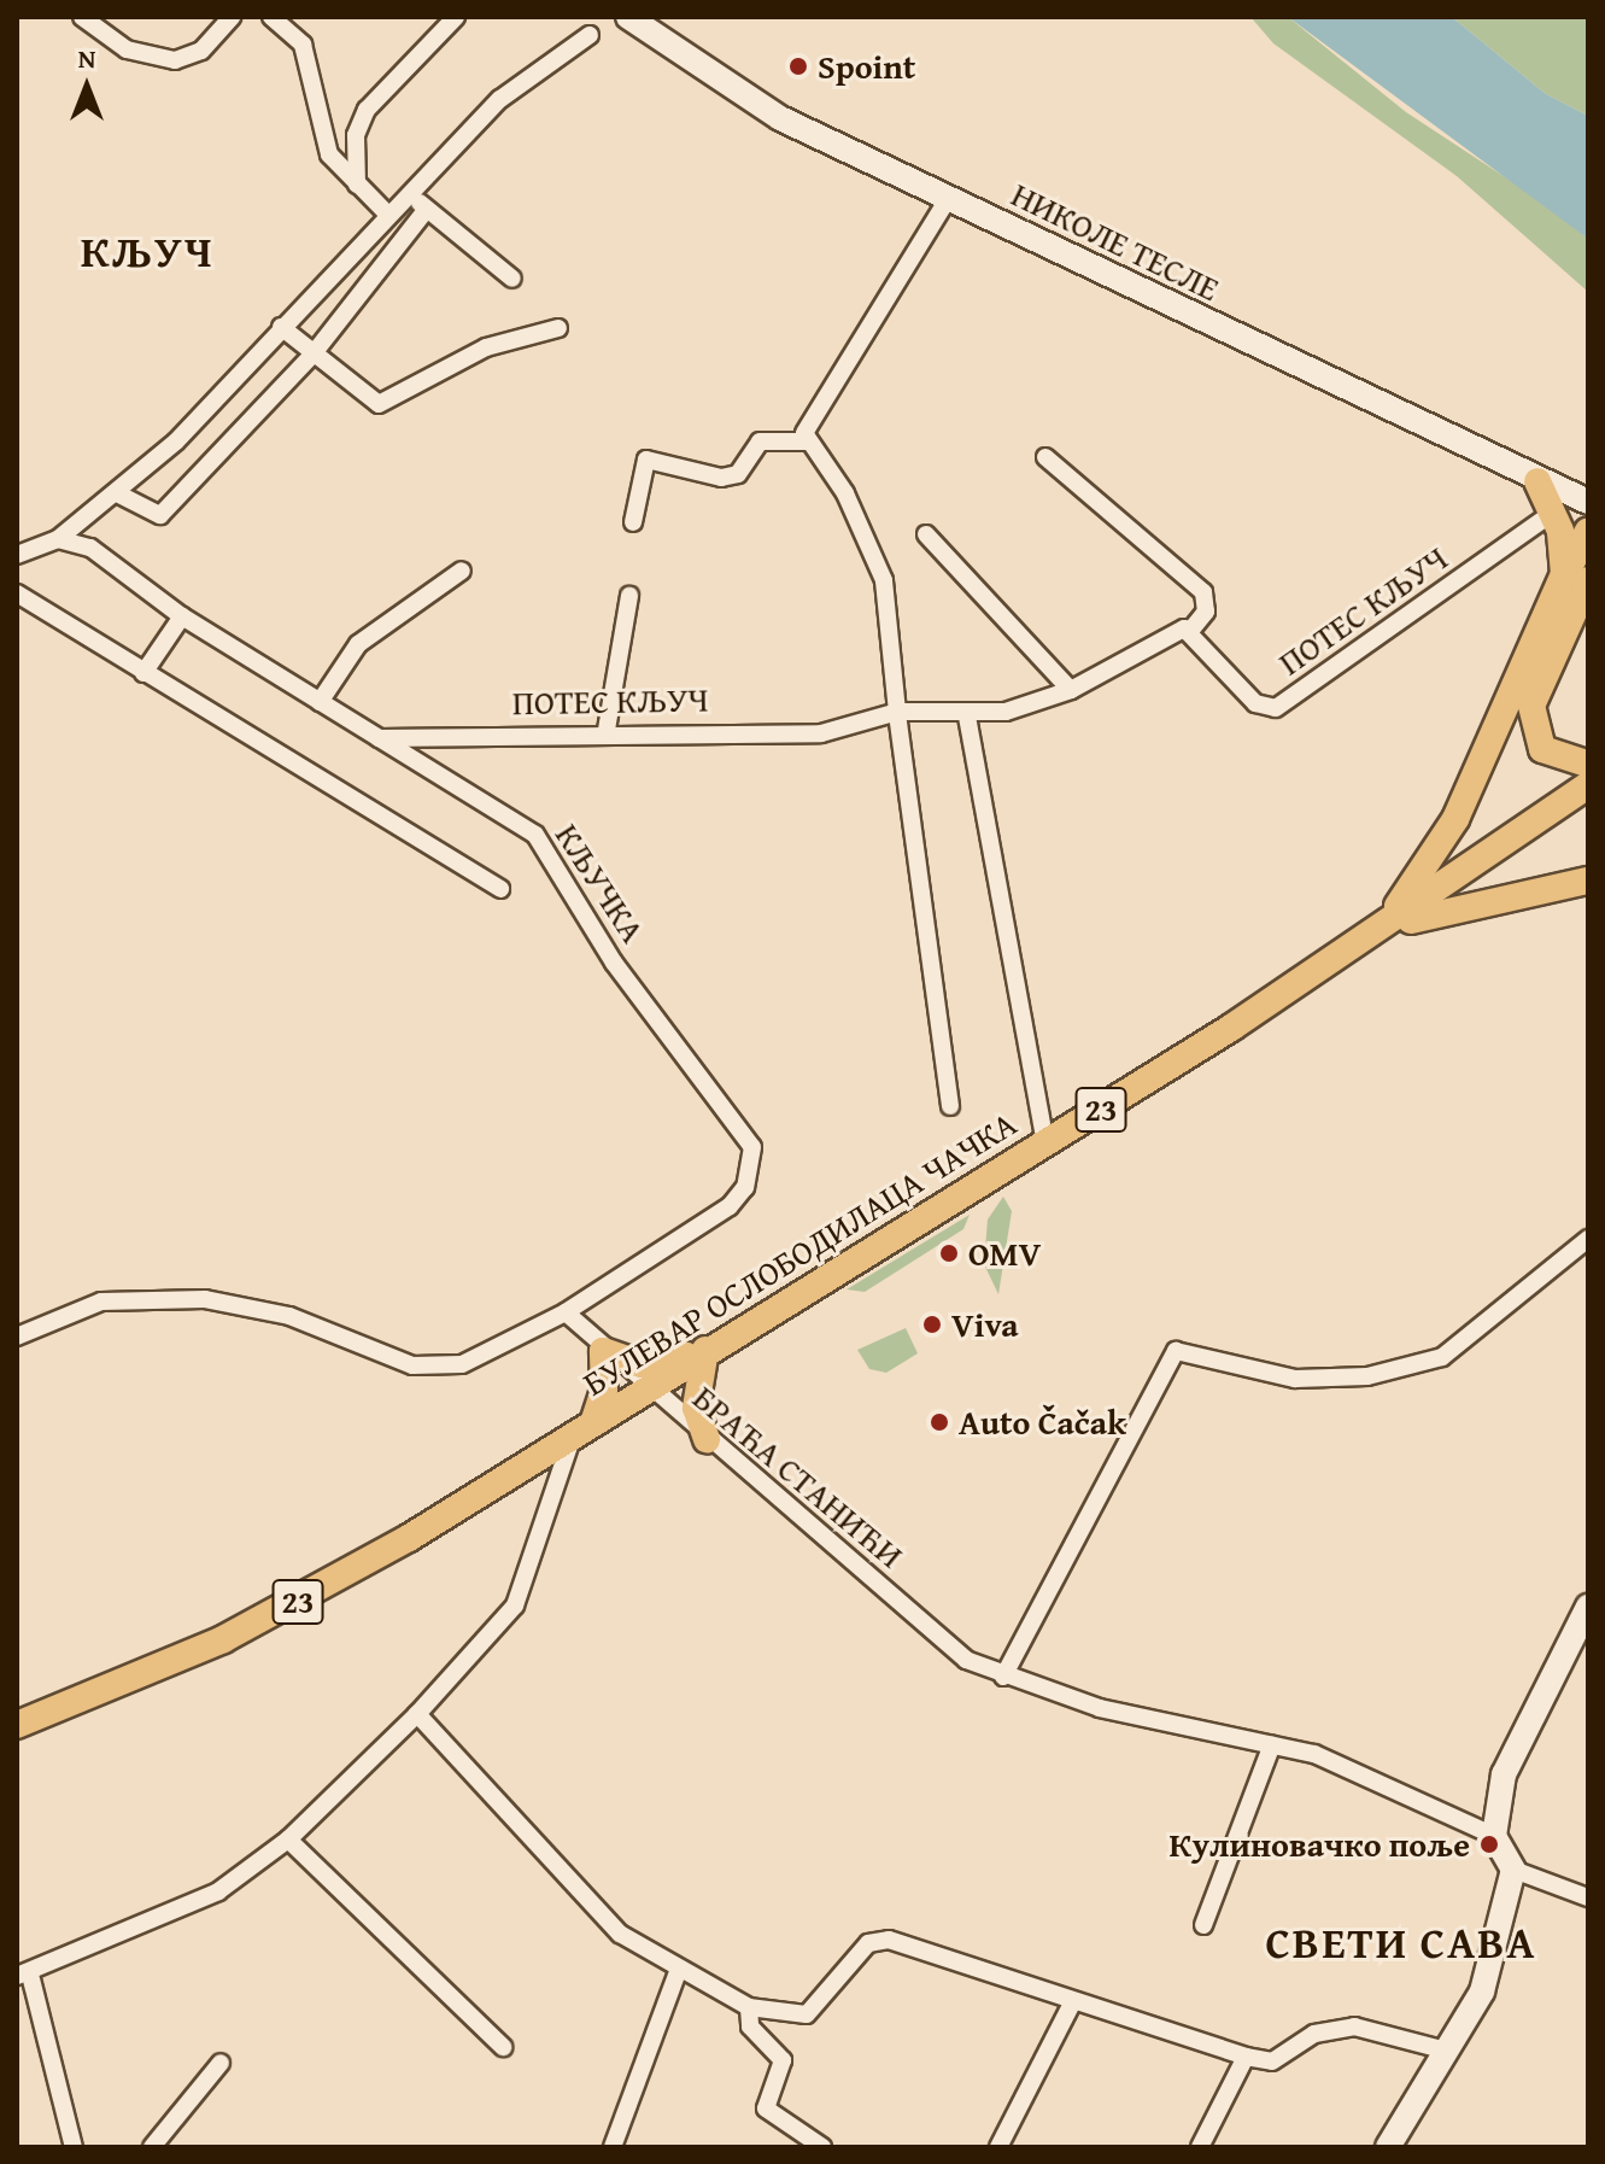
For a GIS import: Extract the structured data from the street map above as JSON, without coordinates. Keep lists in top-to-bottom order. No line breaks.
{"streets":{"main road":["23","БУЛЕВАР ОСЛОБОДИЛАЦА ЧАЧКА"],"street":["НИКОЛЕ ТЕСЛЕ","ПОТЕС КЉУЧ","КЉУЧКА","БРАЋА СТАНИЋИ"]},"crossings":[["ПОТЕС КЉУЧ","КЉУЧКА"],["КЉУЧКА","БРАЋА СТАНИЋИ"],["БУЛЕВАР ОСЛОБОДИЛАЦА ЧАЧКА","БРАЋА СТАНИЋИ"]],"districts":["КЉУЧ","СВЕТИ САВА"],"places":["Spoint","OMV","Viva","Auto Čačak","Кулиновачко поље"],"north":"top"}
